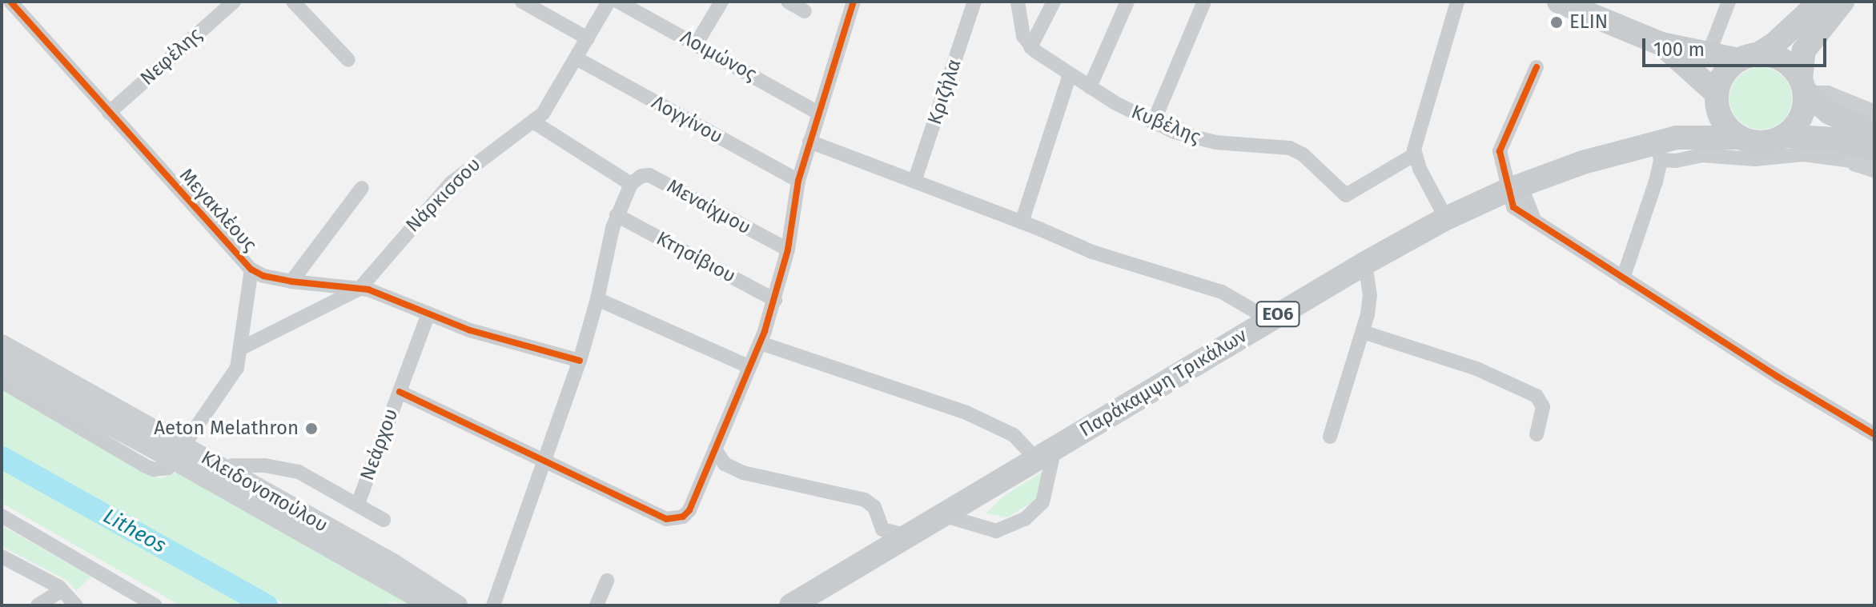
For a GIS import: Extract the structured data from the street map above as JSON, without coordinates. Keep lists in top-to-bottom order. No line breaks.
{"streets":{"main road":["ΕΟ6","Παράκαμψη Τρικάλων"],"street":["Λοιμώνος","Νεφέλης","Κριζήλα","Λογγίνου","Κυβέλης","Νάρκισσου","Μεναίχμου","Μεγακλέους","Κτησίβιου","Νεάρχου","Κλειδονοπούλου"]},"crossings":[["Νεφέλης","Μεγακλέους"],["Λογγίνου","Νάρκισσου"],["Νάρκισσου","Μεγακλέους"],["Μεγακλέους","Νεάρχου"],["ΕΟ6","Παράκαμψη Τρικάλων"]],"water":["Litheos"],"places":["ELIN","Aeton Melathron"],"scale_bar":"100 m"}
